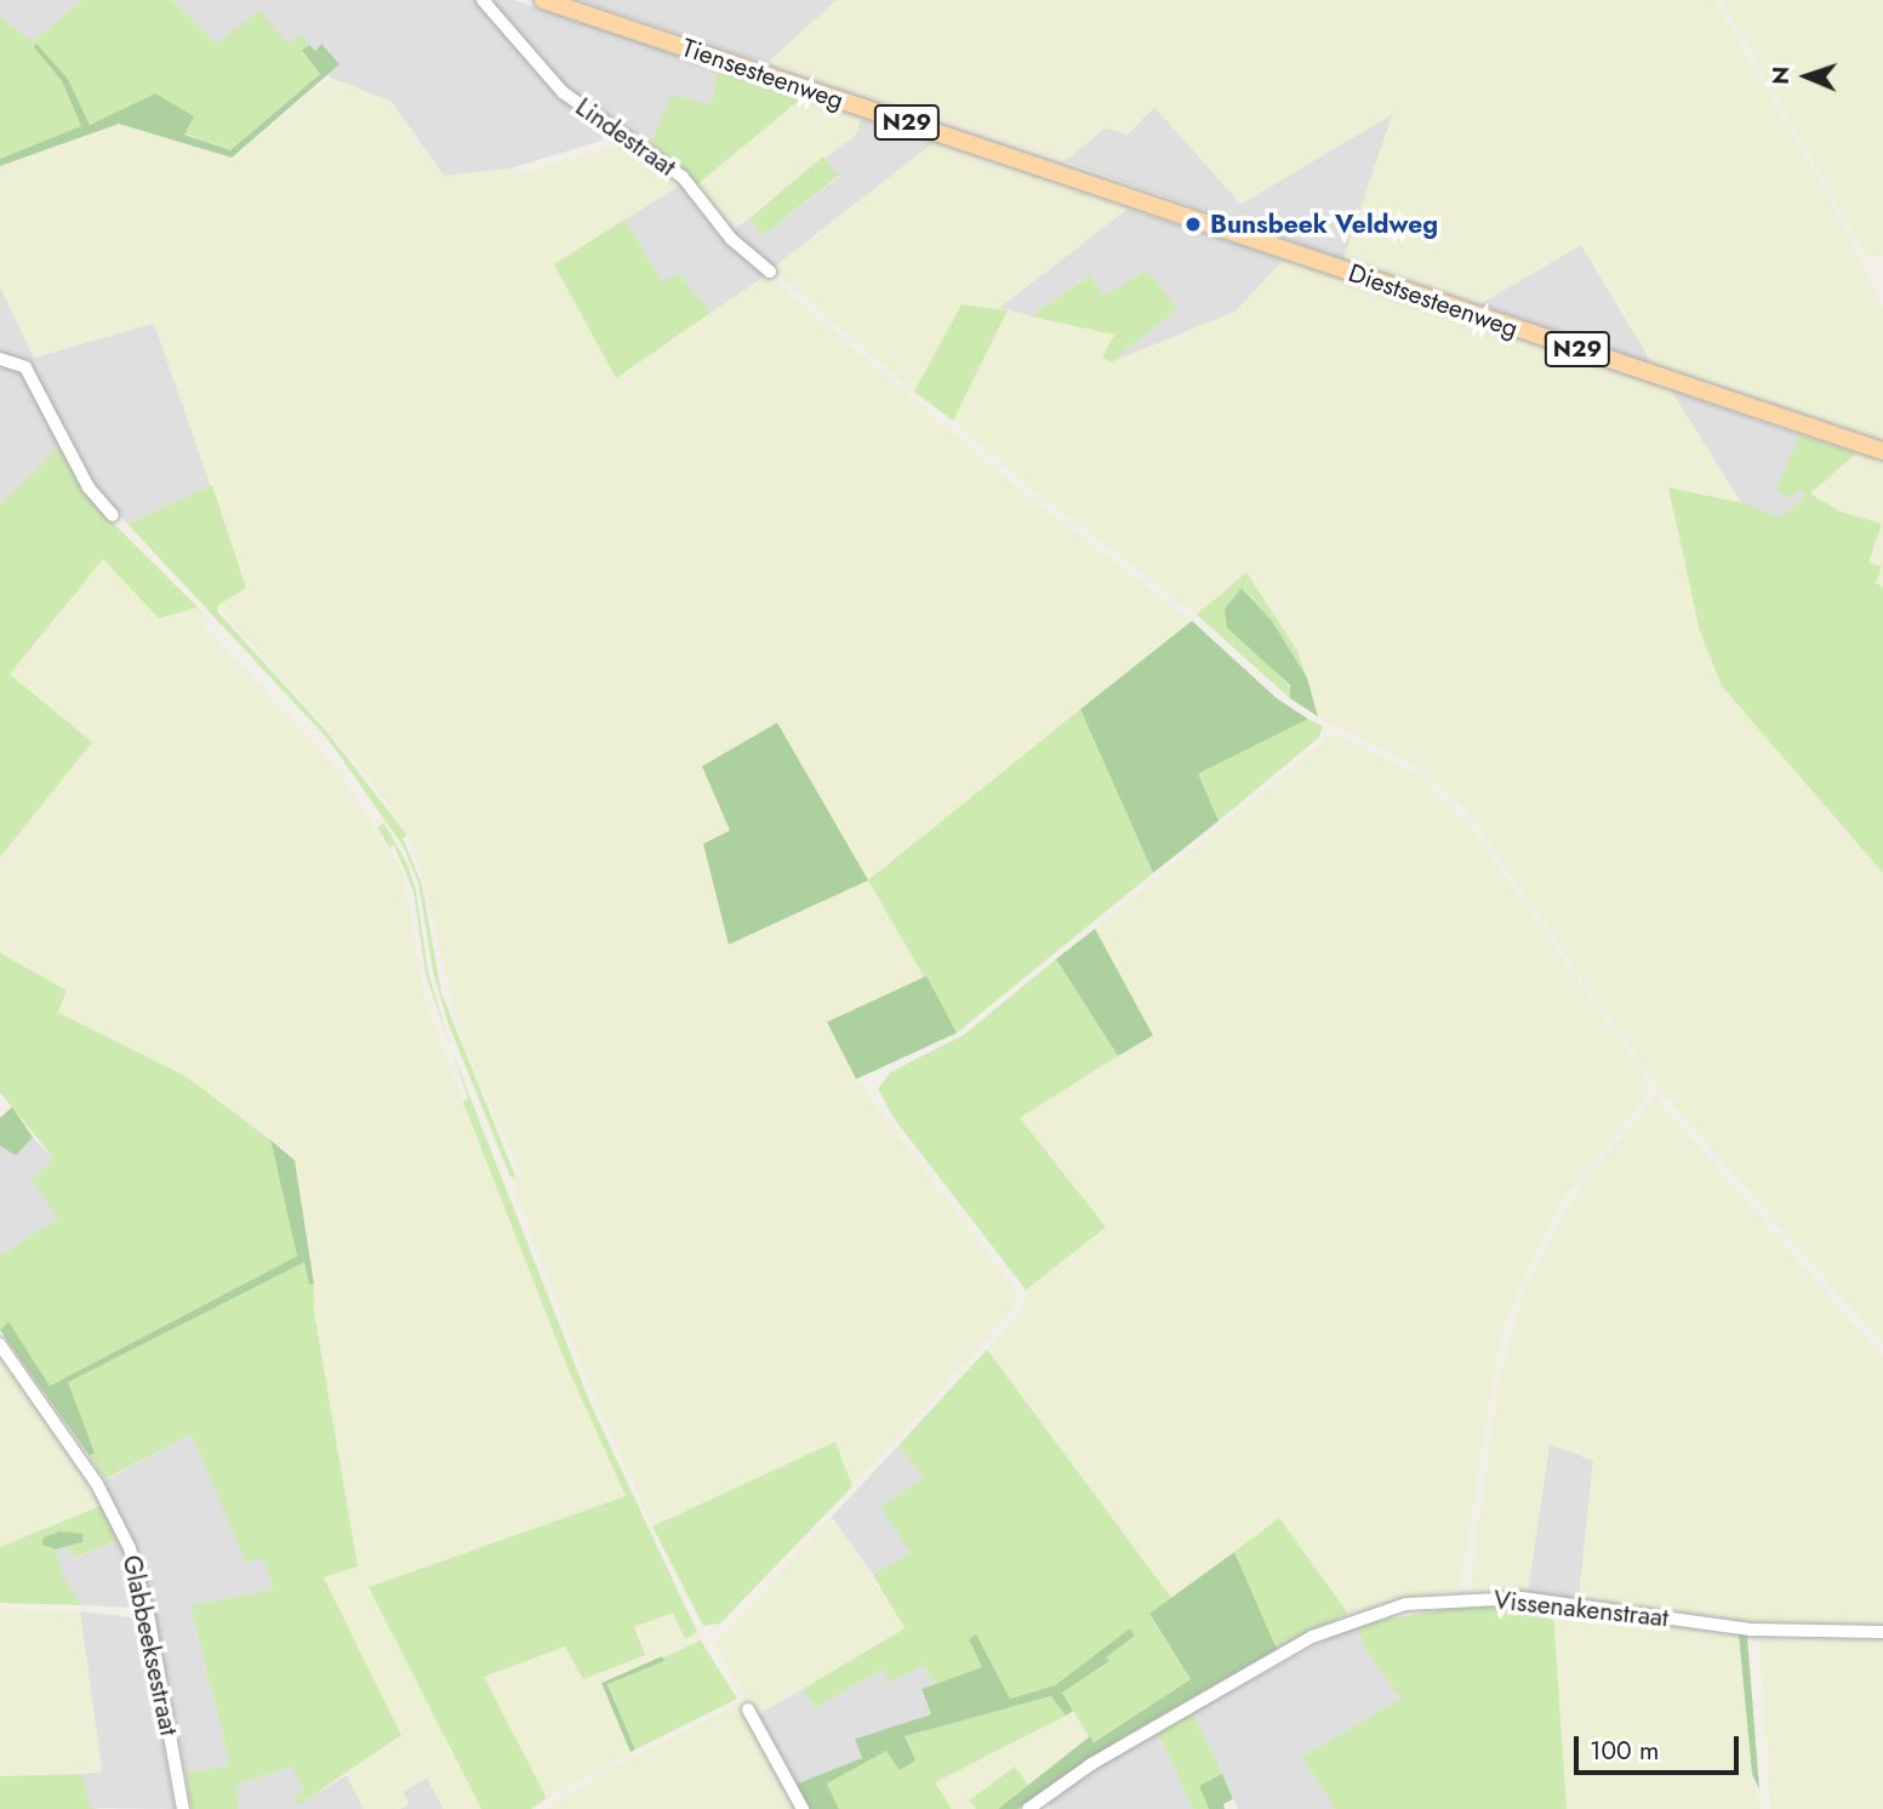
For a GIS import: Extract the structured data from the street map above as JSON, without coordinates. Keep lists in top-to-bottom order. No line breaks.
{"streets":{"main road":["Tiensesteenweg","N29","Diestsesteenweg"],"street":["Lindestraat","Vissenakenstraat","Glabbeeksestraat"]},"crossings":[["Tiensesteenweg","Diestsesteenweg"]],"places":["Bunsbeek Veldweg"],"scale_bar":"100 m","north":"left"}
